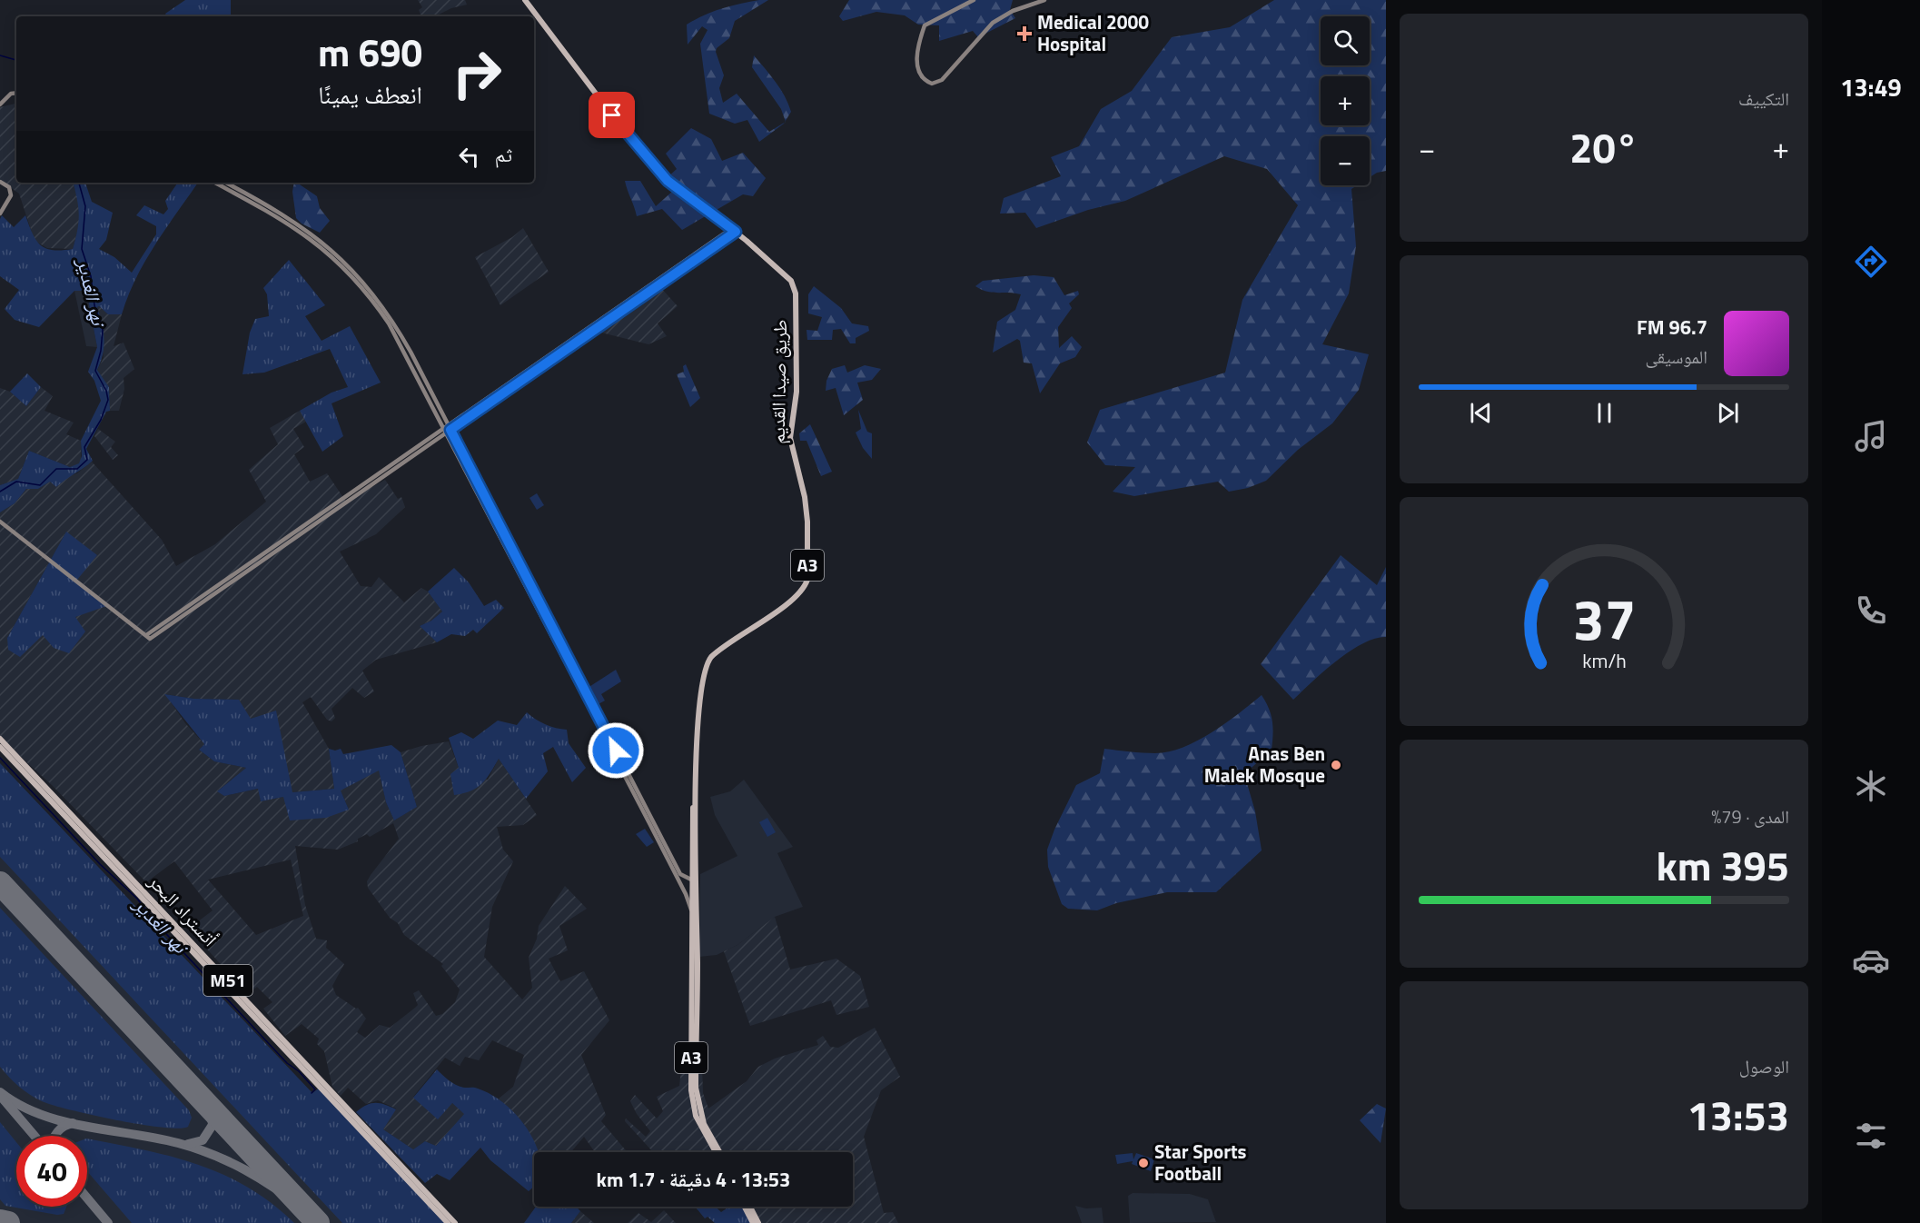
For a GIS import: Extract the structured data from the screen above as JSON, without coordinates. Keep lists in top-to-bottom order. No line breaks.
{"streets":{"highway":["طريق صيدا القديم","A3","أتستراد البحر","M51"]},"crossings":[["طريق صيدا القديم","A3"]],"water":["نهر الغدير"],"places":{"health":["Medical 2000 Hospital"],"other":["Anas Ben Malek Mosque","Star Sports Football"]},"page":{"tabs":"13:49","tile":["التكييف",["المدى · 79%","395 km"],["الوصول","13:53"]],"map_buttons":["+","−"],"turn":["690 m","انعطف يمينًا"],"heat":["−","20°","+"],"then":"ثم","song":["96.7 FM","الموسيقى"],"limit":"40","trip":"13:53 · 4 دقيقة · 1.7 km","gauge":["37","km/h"]}}
